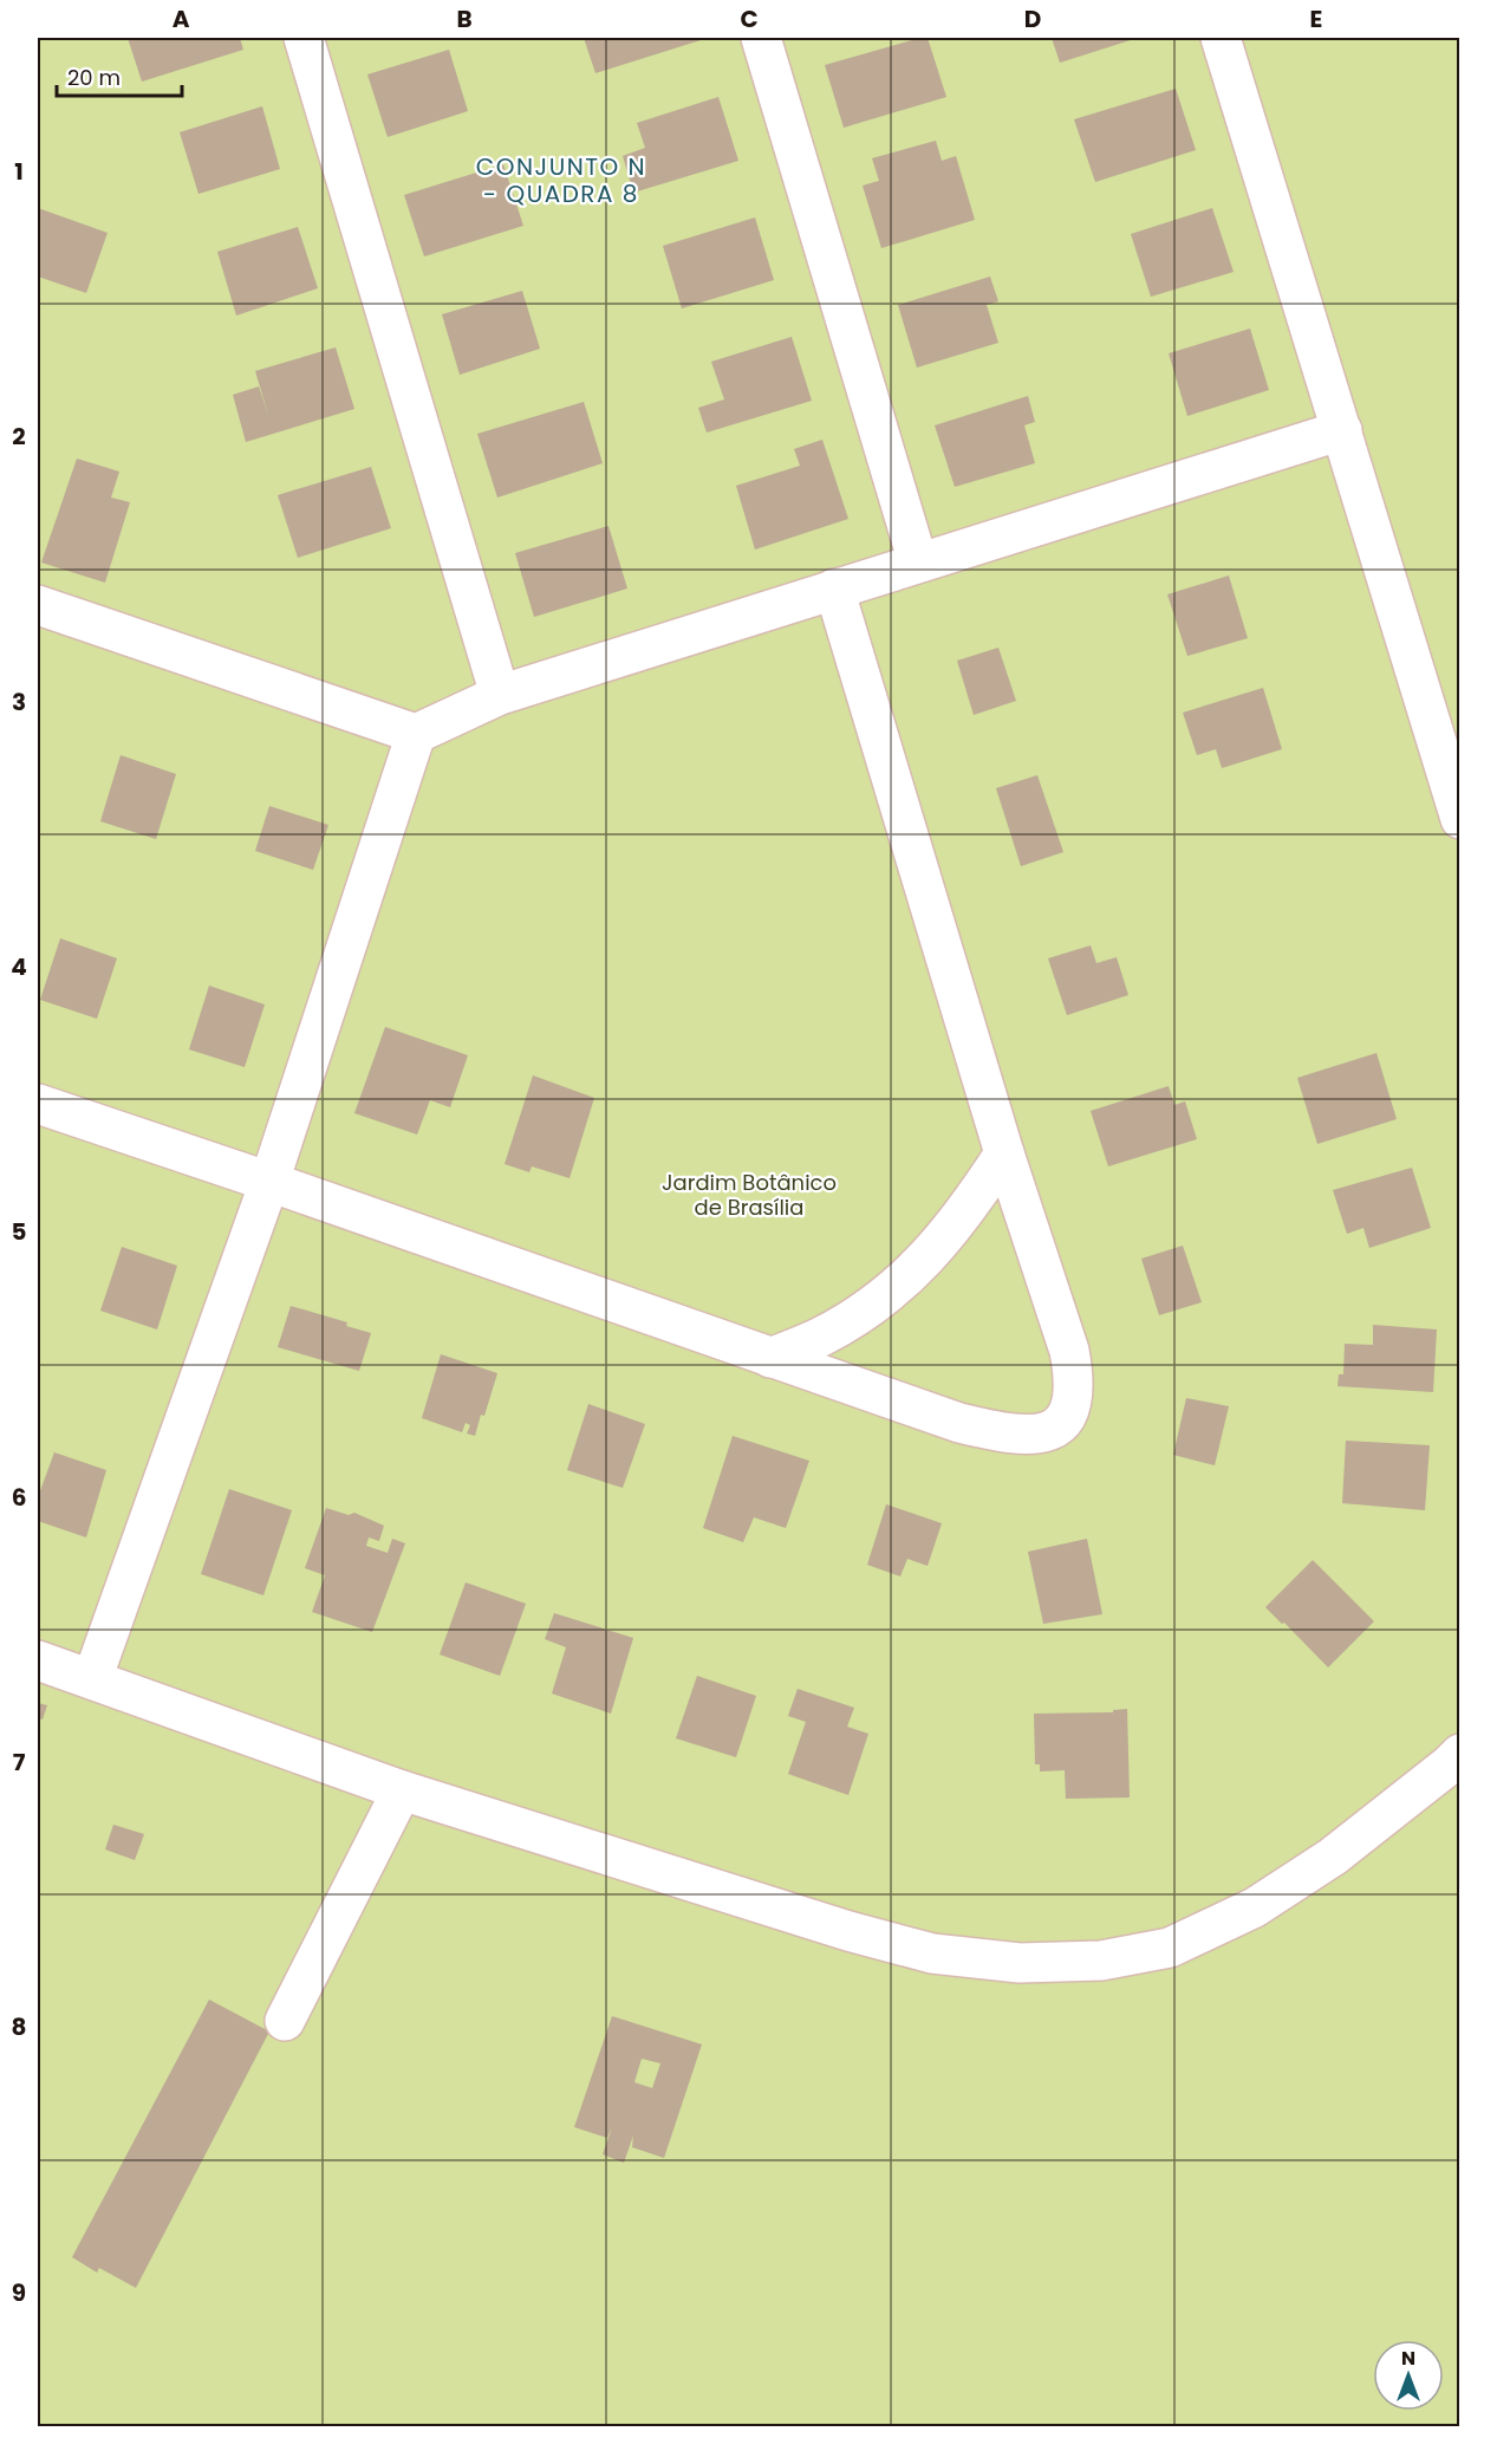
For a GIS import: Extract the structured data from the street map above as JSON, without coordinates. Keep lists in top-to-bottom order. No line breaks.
{"districts":["CONJUNTO N - QUADRA 8"],"parks":["Jardim Botânico de Brasília"],"scale_bar":"20 m","north":"top","grid":{"columns":["A","B","C","D","E"],"rows":["1","2","3","4","5","6","7","8","9"]}}
